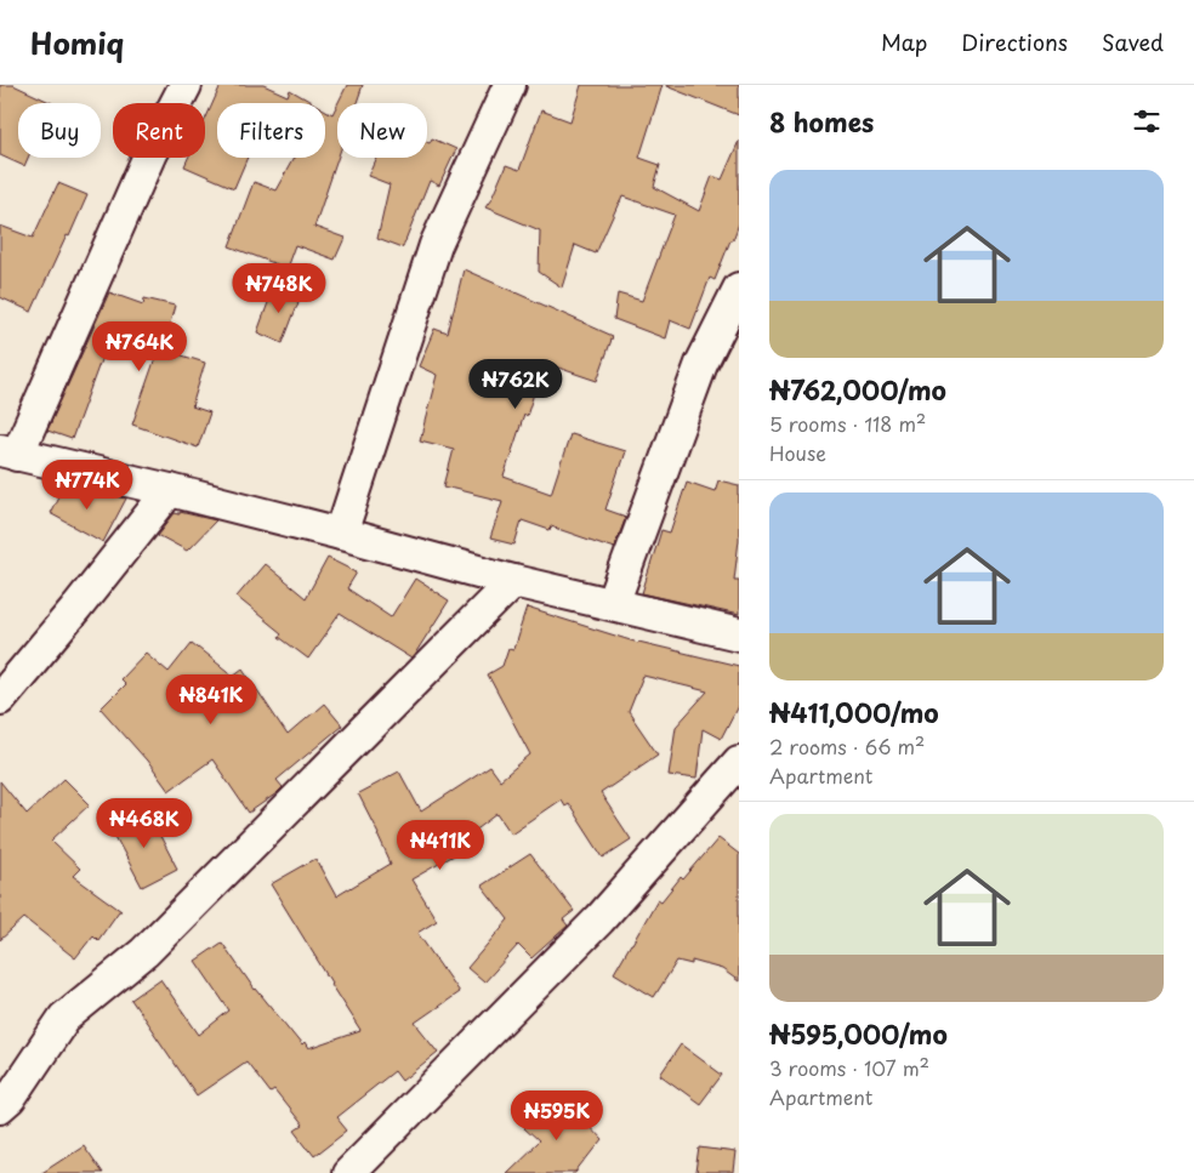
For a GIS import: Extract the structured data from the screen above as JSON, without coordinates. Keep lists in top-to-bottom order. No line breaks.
{"page":{"header":"Homiq","nav":["Map","Directions","Saved"],"heading":"8 homes","chip":["Buy","Rent","Filters","New"],"list":[{"name":"₦762,000/mo","note":"5 rooms · 118 m² · House"},{"name":"₦411,000/mo","note":"2 rooms · 66 m² · Apartment"},{"name":"₦595,000/mo","note":"3 rooms · 107 m² · Apartment"}],"price":["₦748K","₦764K","₦762K","₦774K","₦841K","₦468K","₦411K","₦595K"]}}
